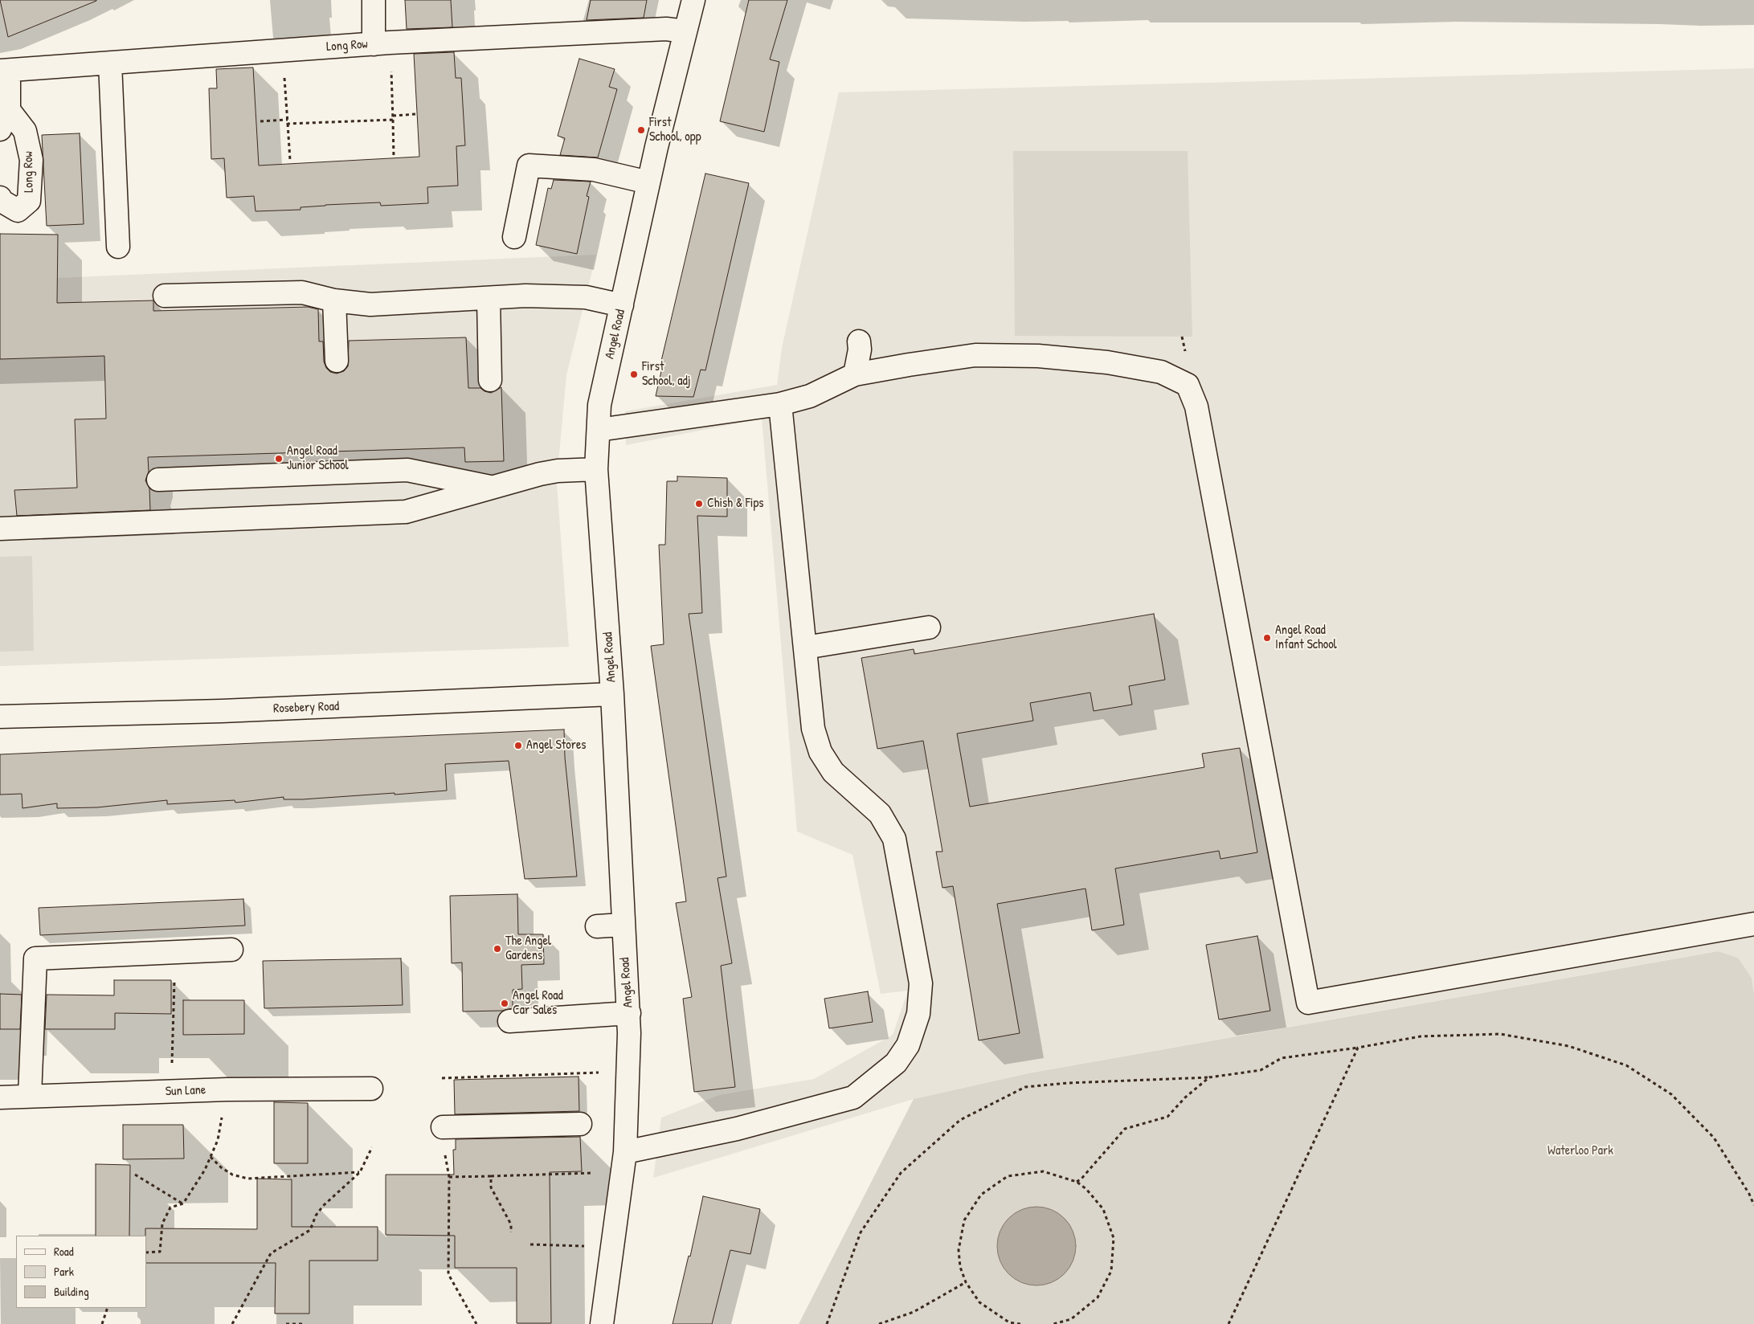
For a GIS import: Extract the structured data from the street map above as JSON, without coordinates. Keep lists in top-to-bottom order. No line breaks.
{"streets":{"street":["Long Row","Angel Road","Rosebery Road","Sun Lane"]},"crossings":[["Long Row","Angel Road"],["Angel Road","Rosebery Road"]],"parks":["Waterloo Park"],"places":["First School, opp","First School, adj","Angel Road Junior School","Chish & Fips","Angel Road Infant School","Angel Stores","The Angel Gardens","Angel Road Car Sales"],"legend":["Road","Park","Building"]}
